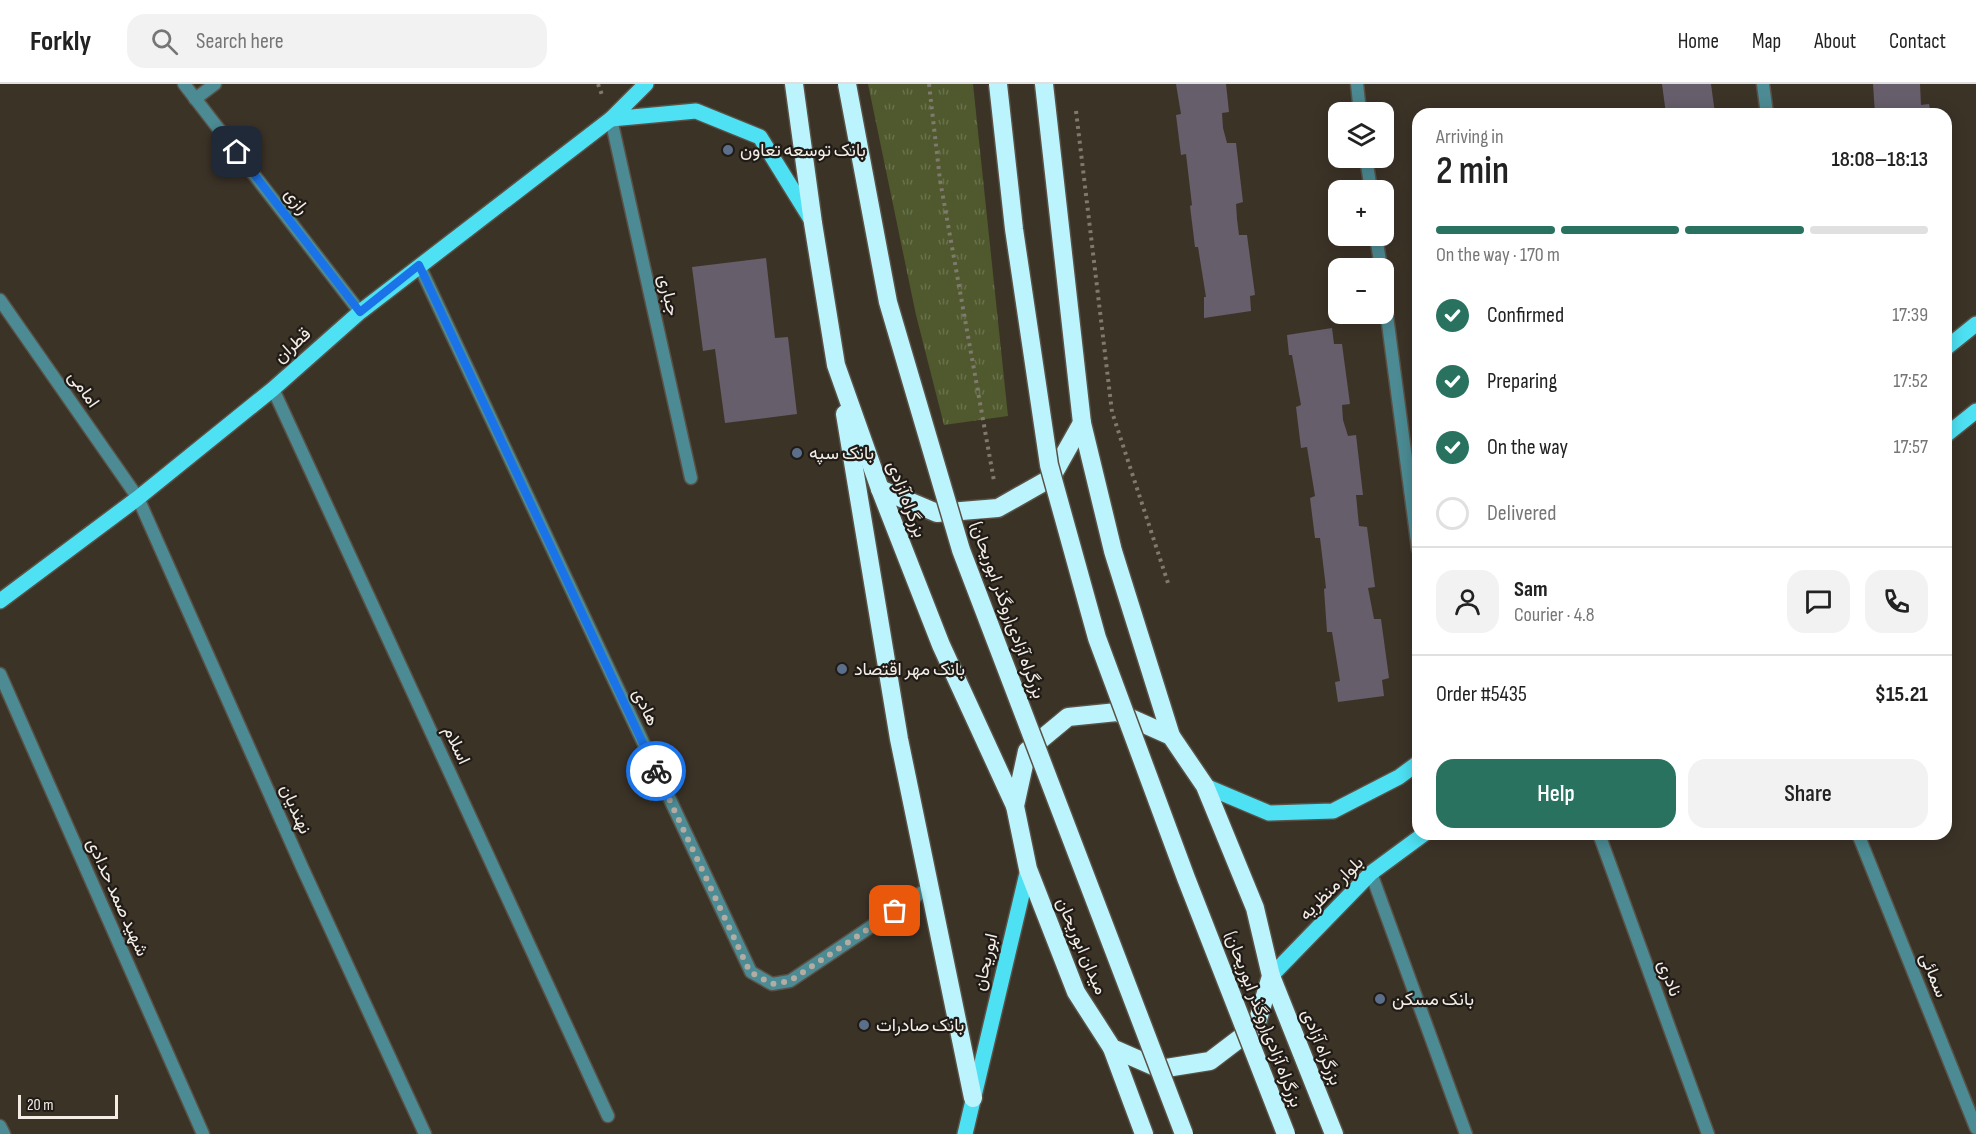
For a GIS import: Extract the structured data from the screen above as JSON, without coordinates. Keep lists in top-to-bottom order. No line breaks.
{"streets":{"highway":["بزرگراه آزادی","بزرگراه آزادی(روگذر ابوریحان)","میدان ابوریحان"],"main road":["قطران","بلوار منظریه","ابوریحان"],"street":["رازی","جباری","امامی","هادی","اسلام","نهندیان","شهید صمد حدادی","سمائی","نادری"]},"crossings":[["رازی","قطران"],["جباری","قطران"],["قطران","امامی"],["قطران","هادی"],["قطران","اسلام"],["قطران","نهندیان"],["امامی","نهندیان"],["بزرگراه آزادی","بلوار منظریه"],["بزرگراه آزادی","میدان ابوریحان"],["میدان ابوریحان","ابوریحان"]],"places":["بانک توسعه تعاون","بانک سپه","بانک مهر اقتصاد","بانک مسکن","بانک صادرات"],"scale_bar":"20 m","page":{"header":"Forkly","search":"Search here","nav":["Home","Map","About","Contact"],"map_buttons":["+","−"],"heading":["2 min","Arriving in","18:08–18:13"],"panel":["Sam","Courier · 4.8","Order #5435","$15.21"],"bar":"On the way · 170 m","list":[["Confirmed","17:39"],["Preparing","17:52"],["On the way","17:57"],"Delivered"],"buttons":["Help","Share"],"scale":"20 m"}}
